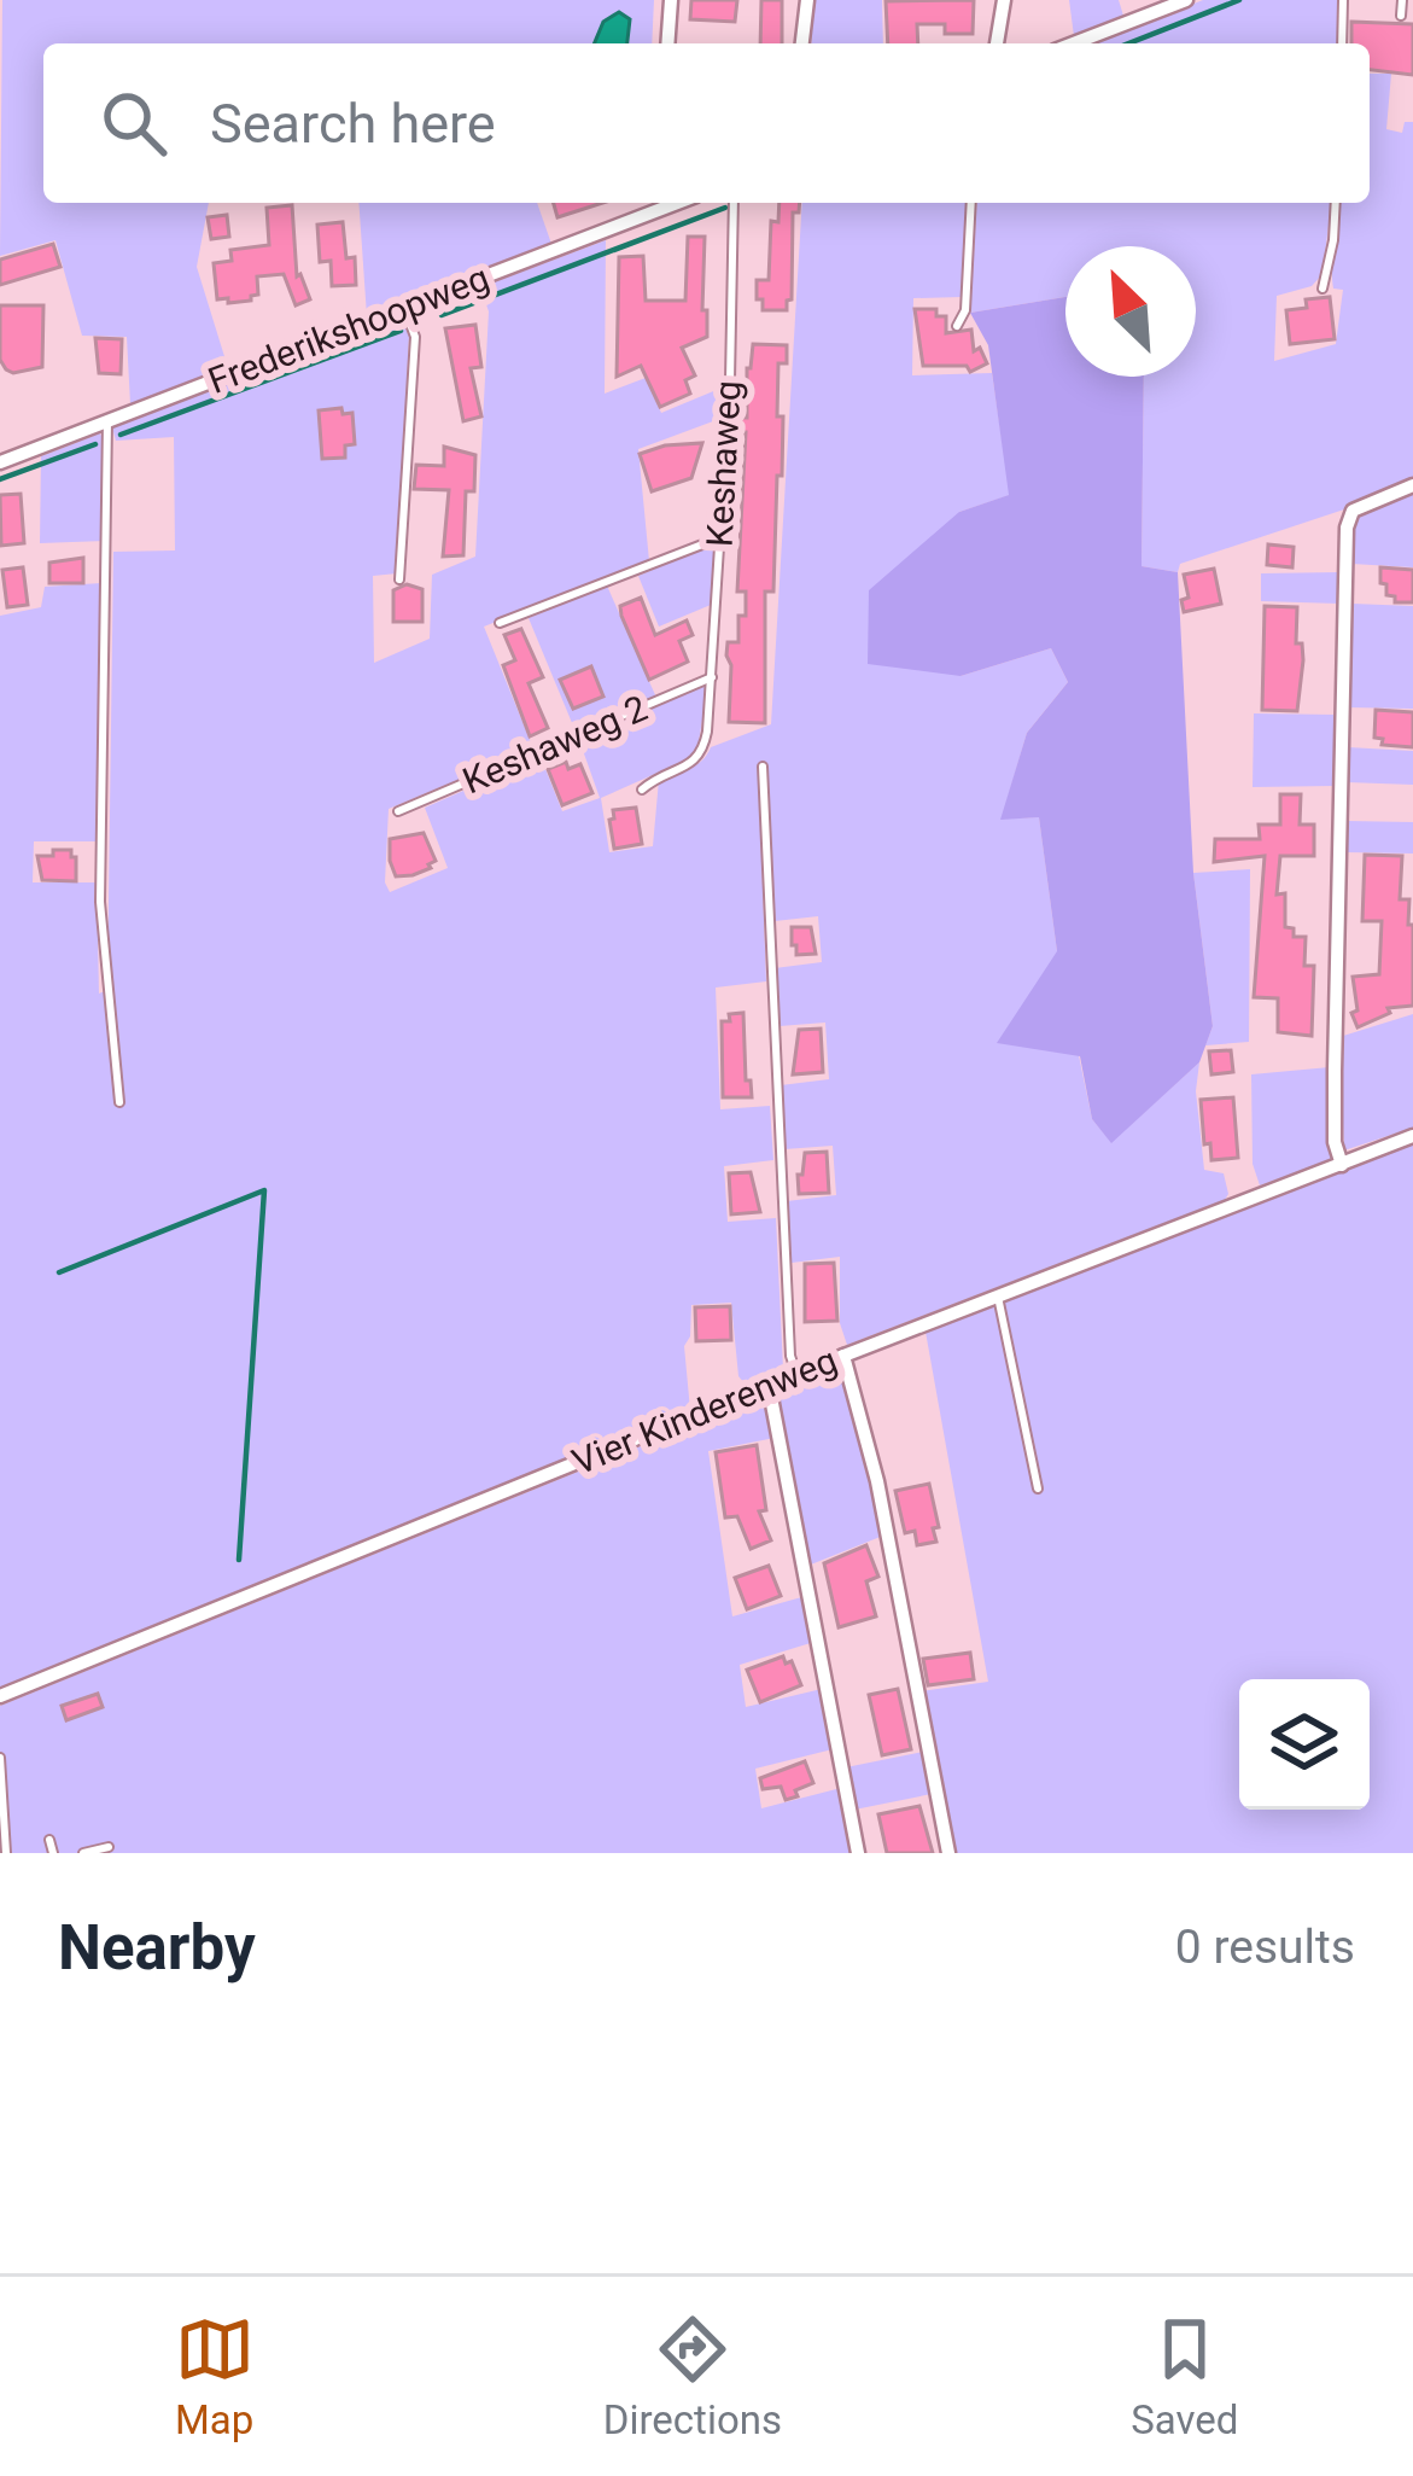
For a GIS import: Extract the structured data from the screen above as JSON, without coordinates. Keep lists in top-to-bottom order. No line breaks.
{"streets":{"street":["Frederikshoopweg","Vier Kinderenweg"],"lane":["Keshaweg","Keshaweg 2"]},"crossings":[["Keshaweg","Keshaweg 2"]],"north":"top left","page":{"search":"Search here","heading":["Nearby","0 results"],"nav":["Map","Directions","Saved"]}}
